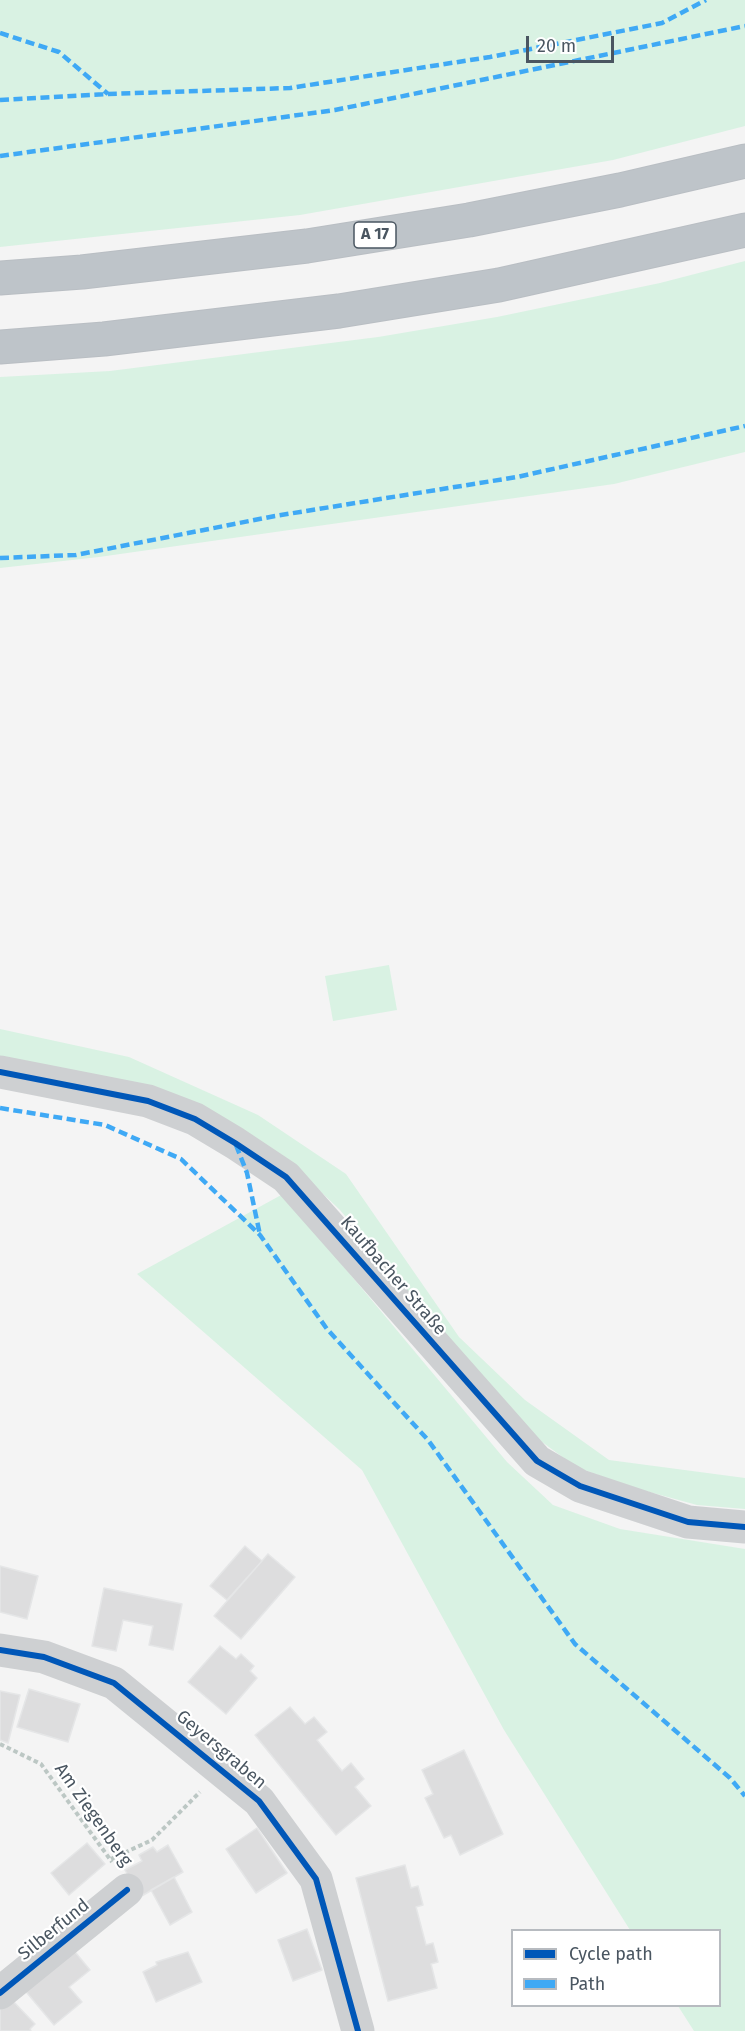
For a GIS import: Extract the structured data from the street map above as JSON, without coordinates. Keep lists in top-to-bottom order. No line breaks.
{"streets":{"highway":["A 17"],"street":["Kaufbacher Straße","Geyersgraben","Silberfund"],"path":["Am Ziegenberg"]},"crossings":[["Am Ziegenberg","Silberfund"]],"legend":["Cycle path","Path"],"scale_bar":"20 m"}
